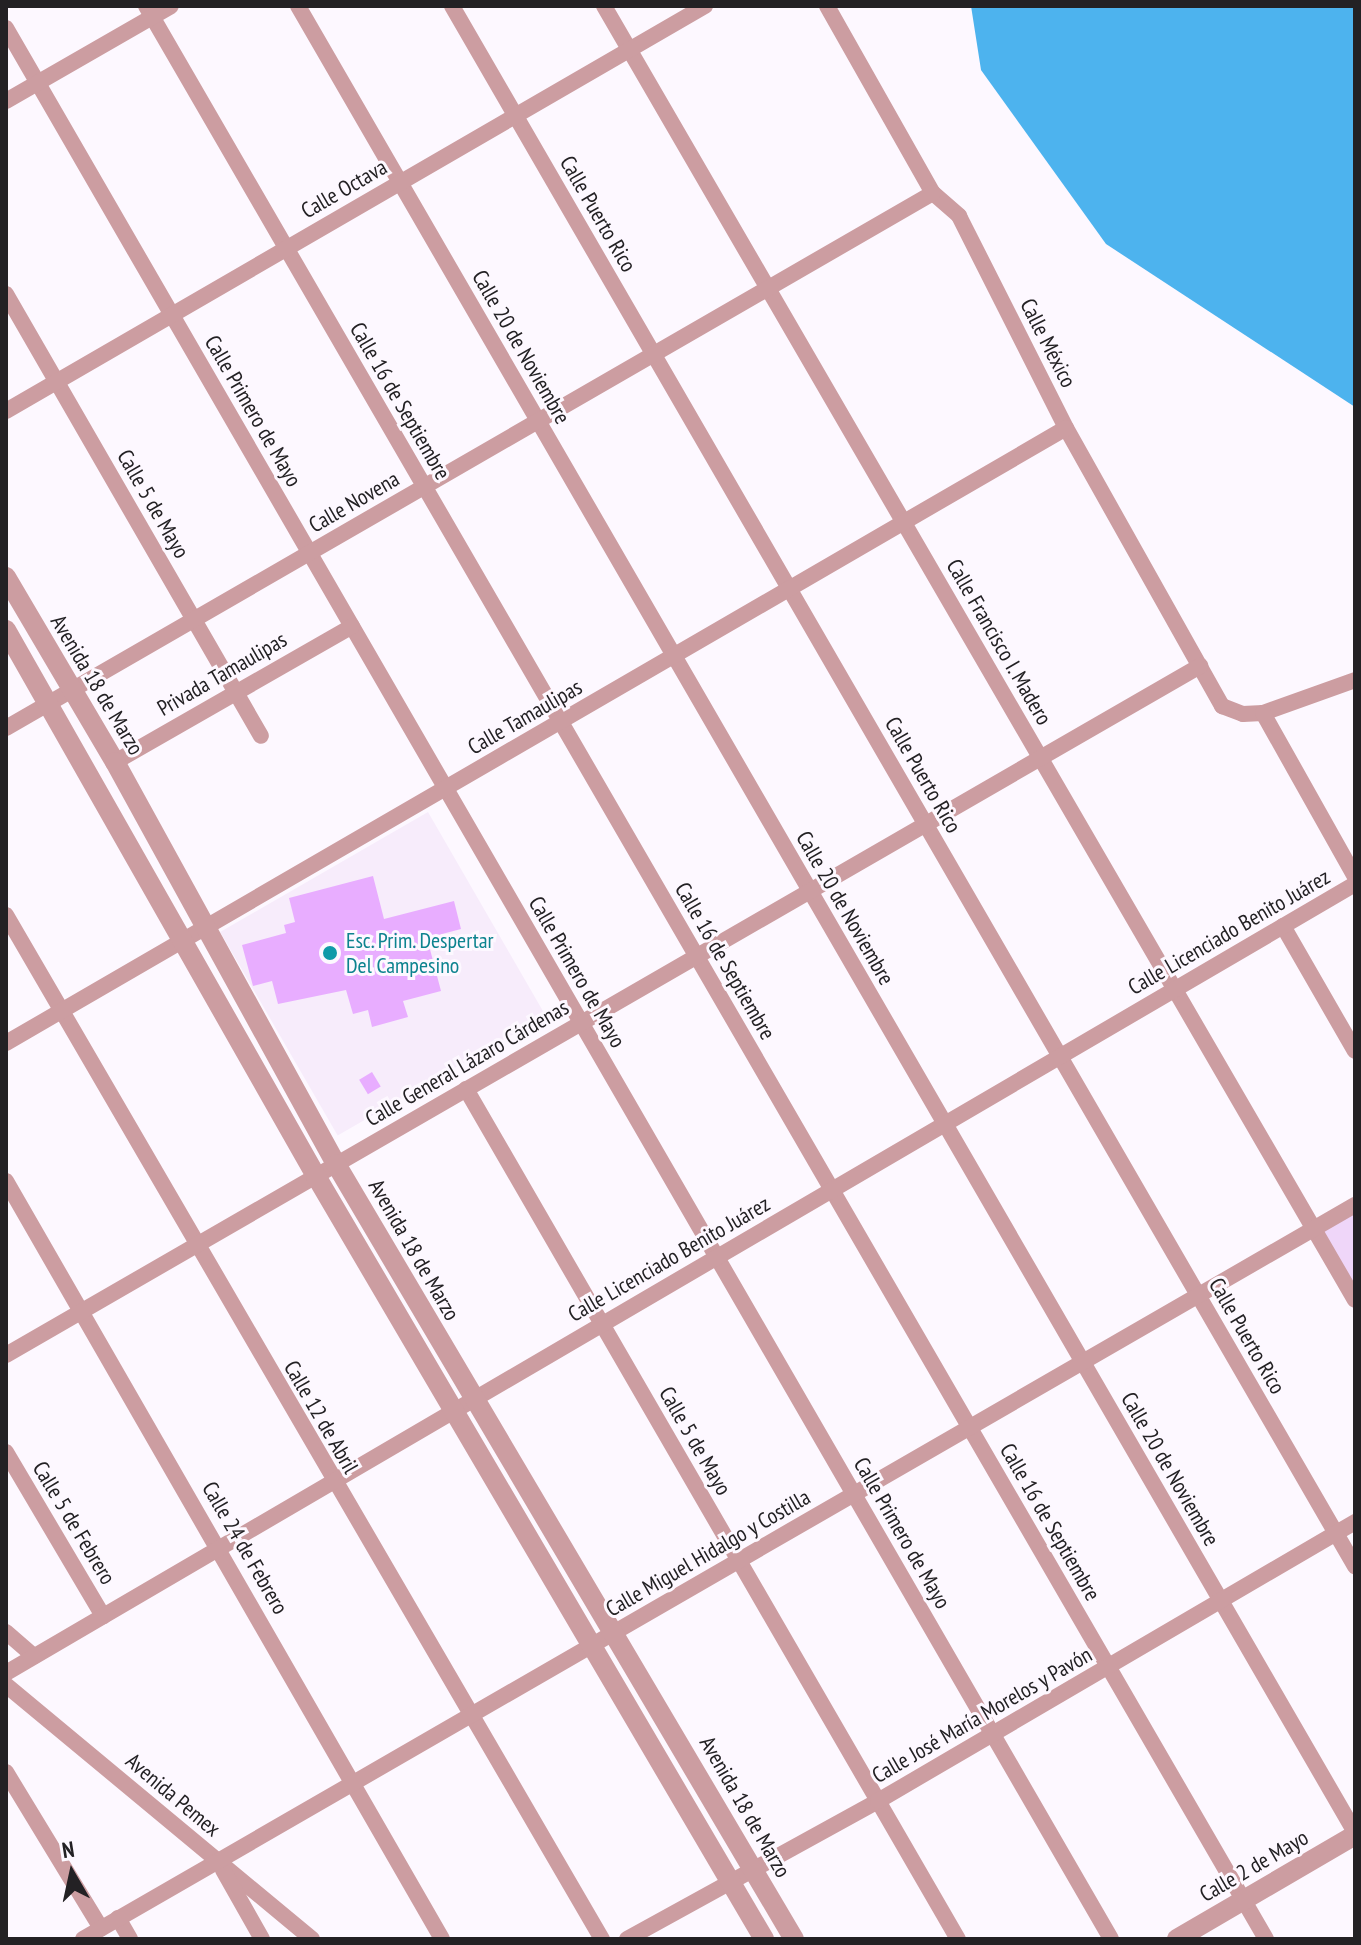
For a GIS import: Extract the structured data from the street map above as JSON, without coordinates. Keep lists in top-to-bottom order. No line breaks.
{"streets":{"street":["Calle Octava","Calle Puerto Rico","Calle México","Calle 20 de Noviembre","Calle 16 de Septiembre","Calle Primero de Mayo","Calle Novena","Calle 5 de Mayo","Calle Francisco I. Madero","Privada Tamaulipas","Avenida 18 de Marzo","Calle Tamaulipas","Calle Licenciado Benito Juárez","Calle General Lázaro Cárdenas","Calle 12 de Abril","Calle 5 de Febrero","Calle 24 de Febrero","Calle Miguel Hidalgo y Costilla","Calle José María Morelos y Pavón","Avenida Pemex","Calle 2 de Mayo"]},"crossings":[["Calle Octava","Calle Puerto Rico"],["Calle Octava","Calle 20 de Noviembre"],["Calle Octava","Calle 16 de Septiembre"],["Calle Octava","Calle Primero de Mayo"],["Calle Octava","Calle 5 de Mayo"],["Calle Octava","Calle Francisco I. Madero"],["Calle Puerto Rico","Calle Novena"],["Calle Puerto Rico","Calle Tamaulipas"],["Calle Puerto Rico","Calle Licenciado Benito Juárez"],["Calle Puerto Rico","Calle General Lázaro Cárdenas"],["Calle Puerto Rico","Calle Miguel Hidalgo y Costilla"],["Calle Puerto Rico","Calle José María Morelos y Pavón"],["Calle México","Calle Novena"],["Calle México","Calle Tamaulipas"],["Calle México","Calle General Lázaro Cárdenas"],["Calle 20 de Noviembre","Calle Novena"],["Calle 20 de Noviembre","Calle Tamaulipas"],["Calle 20 de Noviembre","Calle Licenciado Benito Juárez"],["Calle 20 de Noviembre","Calle General Lázaro Cárdenas"],["Calle 20 de Noviembre","Calle Miguel Hidalgo y Costilla"],["Calle 20 de Noviembre","Calle José María Morelos y Pavón"],["Calle 20 de Noviembre","Calle 2 de Mayo"],["Calle 16 de Septiembre","Calle Novena"],["Calle 16 de Septiembre","Calle Tamaulipas"],["Calle 16 de Septiembre","Calle Licenciado Benito Juárez"],["Calle 16 de Septiembre","Calle General Lázaro Cárdenas"],["Calle 16 de Septiembre","Calle Miguel Hidalgo y Costilla"],["Calle 16 de Septiembre","Calle José María Morelos y Pavón"],["Calle 16 de Septiembre","Calle 2 de Mayo"],["Calle Primero de Mayo","Calle Novena"],["Calle Primero de Mayo","Privada Tamaulipas"],["Calle Primero de Mayo","Calle Tamaulipas"],["Calle Primero de Mayo","Calle Licenciado Benito Juárez"],["Calle Primero de Mayo","Calle General Lázaro Cárdenas"],["Calle Primero de Mayo","Calle Miguel Hidalgo y Costilla"],["Calle Primero de Mayo","Calle José María Morelos y Pavón"],["Calle Novena","Calle 5 de Mayo"],["Calle Novena","Calle Francisco I. Madero"],["Calle Novena","Avenida 18 de Marzo"],["Calle 5 de Mayo","Privada Tamaulipas"],["Calle 5 de Mayo","Calle Licenciado Benito Juárez"],["Calle 5 de Mayo","Calle General Lázaro Cárdenas"],["Calle 5 de Mayo","Calle Miguel Hidalgo y Costilla"],["Calle 5 de Mayo","Calle José María Morelos y Pavón"],["Calle Francisco I. Madero","Calle Tamaulipas"],["Calle Francisco I. Madero","Calle Licenciado Benito Juárez"],["Calle Francisco I. Madero","Calle General Lázaro Cárdenas"],["Calle Francisco I. Madero","Calle Miguel Hidalgo y Costilla"],["Privada Tamaulipas","Avenida 18 de Marzo"],["Avenida 18 de Marzo","Calle Tamaulipas"],["Avenida 18 de Marzo","Calle Licenciado Benito Juárez"],["Avenida 18 de Marzo","Calle General Lázaro Cárdenas"],["Avenida 18 de Marzo","Calle Miguel Hidalgo y Costilla"],["Avenida 18 de Marzo","Calle José María Morelos y Pavón"],["Calle Tamaulipas","Calle 12 de Abril"],["Calle Licenciado Benito Juárez","Calle 12 de Abril"],["Calle Licenciado Benito Juárez","Calle 5 de Febrero"],["Calle Licenciado Benito Juárez","Calle 24 de Febrero"],["Calle General Lázaro Cárdenas","Calle 12 de Abril"],["Calle General Lázaro Cárdenas","Calle 24 de Febrero"],["Calle 12 de Abril","Calle Miguel Hidalgo y Costilla"],["Calle 24 de Febrero","Calle Miguel Hidalgo y Costilla"],["Calle Miguel Hidalgo y Costilla","Avenida Pemex"]],"places":["Esc. Prim. Despertar Del Campesino"],"north":"top"}
